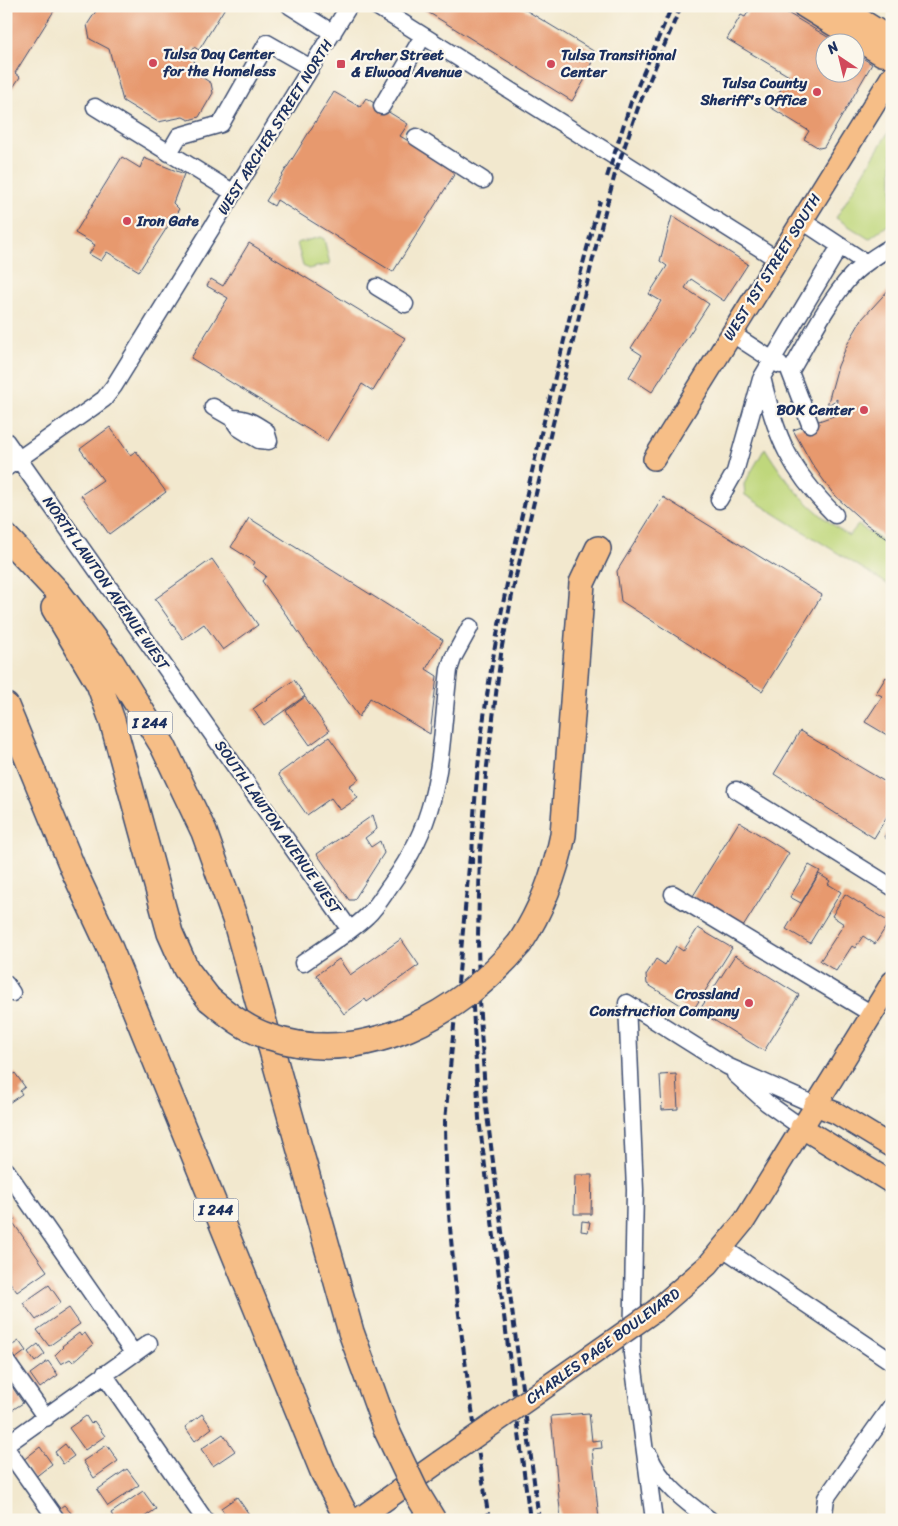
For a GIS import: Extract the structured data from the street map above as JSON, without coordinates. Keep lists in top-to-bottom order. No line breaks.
{"streets":{"highway":["I 244"],"main road":["WEST 1ST STREET SOUTH","CHARLES PAGE BOULEVARD"],"street":["WEST ARCHER STREET NORTH","NORTH LAWTON AVENUE WEST","SOUTH LAWTON AVENUE WEST"]},"crossings":[["WEST ARCHER STREET NORTH","NORTH LAWTON AVENUE WEST"],["NORTH LAWTON AVENUE WEST","SOUTH LAWTON AVENUE WEST"]],"places":{"other":["Tulsa Day Center for the Homeless","Tulsa Transitional Center","Tulsa County Sheriff's Office","Iron Gate","BOK Center","Crossland Construction Company"],"transit":["Archer Street & Elwood Avenue"]},"north":"top left"}
